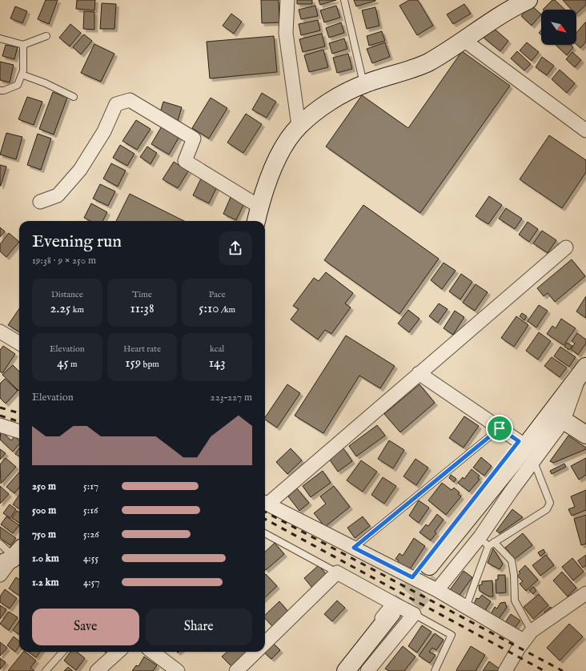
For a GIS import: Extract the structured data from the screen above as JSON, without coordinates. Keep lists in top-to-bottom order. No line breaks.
{"north":"bottom right","page":{"heading":["Evening run","19:38 · 9 × 250 m"],"stats":[["Distance","2.25 km"],["Time","11:38"],["Pace","5:10 /km"],["Elevation","45 m"],["Heart rate","159 bpm"],["kcal","143"]],"chart":["Elevation","223–227 m"],"list":[{"name":"250 m","note":"5:17"},{"name":"500 m","note":"5:16"},{"name":"750 m","note":"5:26"},{"name":"1.0 km","note":"4:55"},{"name":"1.2 km","note":"4:57"}],"buttons":["Save","Share"]}}
